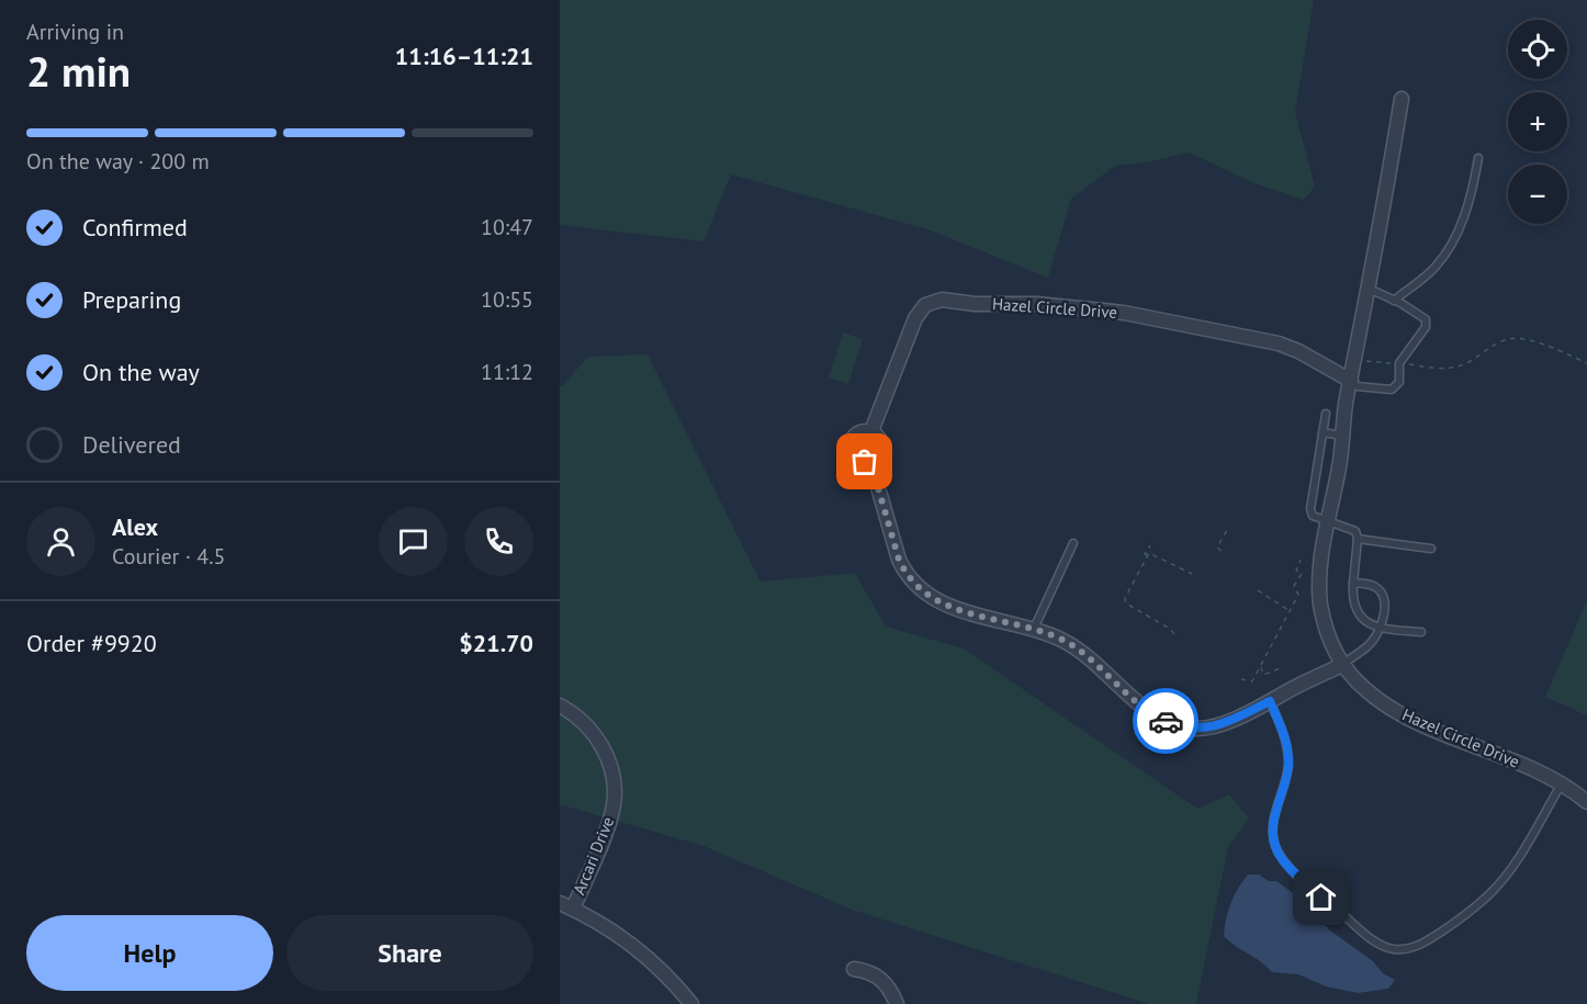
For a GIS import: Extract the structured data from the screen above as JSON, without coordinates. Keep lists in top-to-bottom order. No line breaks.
{"streets":{"street":["Hazel Circle Drive","Arcari Drive"]},"page":{"heading":["2 min","Arriving in","11:16–11:21"],"panel":["Alex","Courier · 4.5","Order #9920","$21.70"],"map_buttons":["+","−"],"bar":"On the way · 200 m","list":[["Confirmed","10:47"],["Preparing","10:55"],["On the way","11:12"],"Delivered"],"buttons":["Help","Share"]}}
